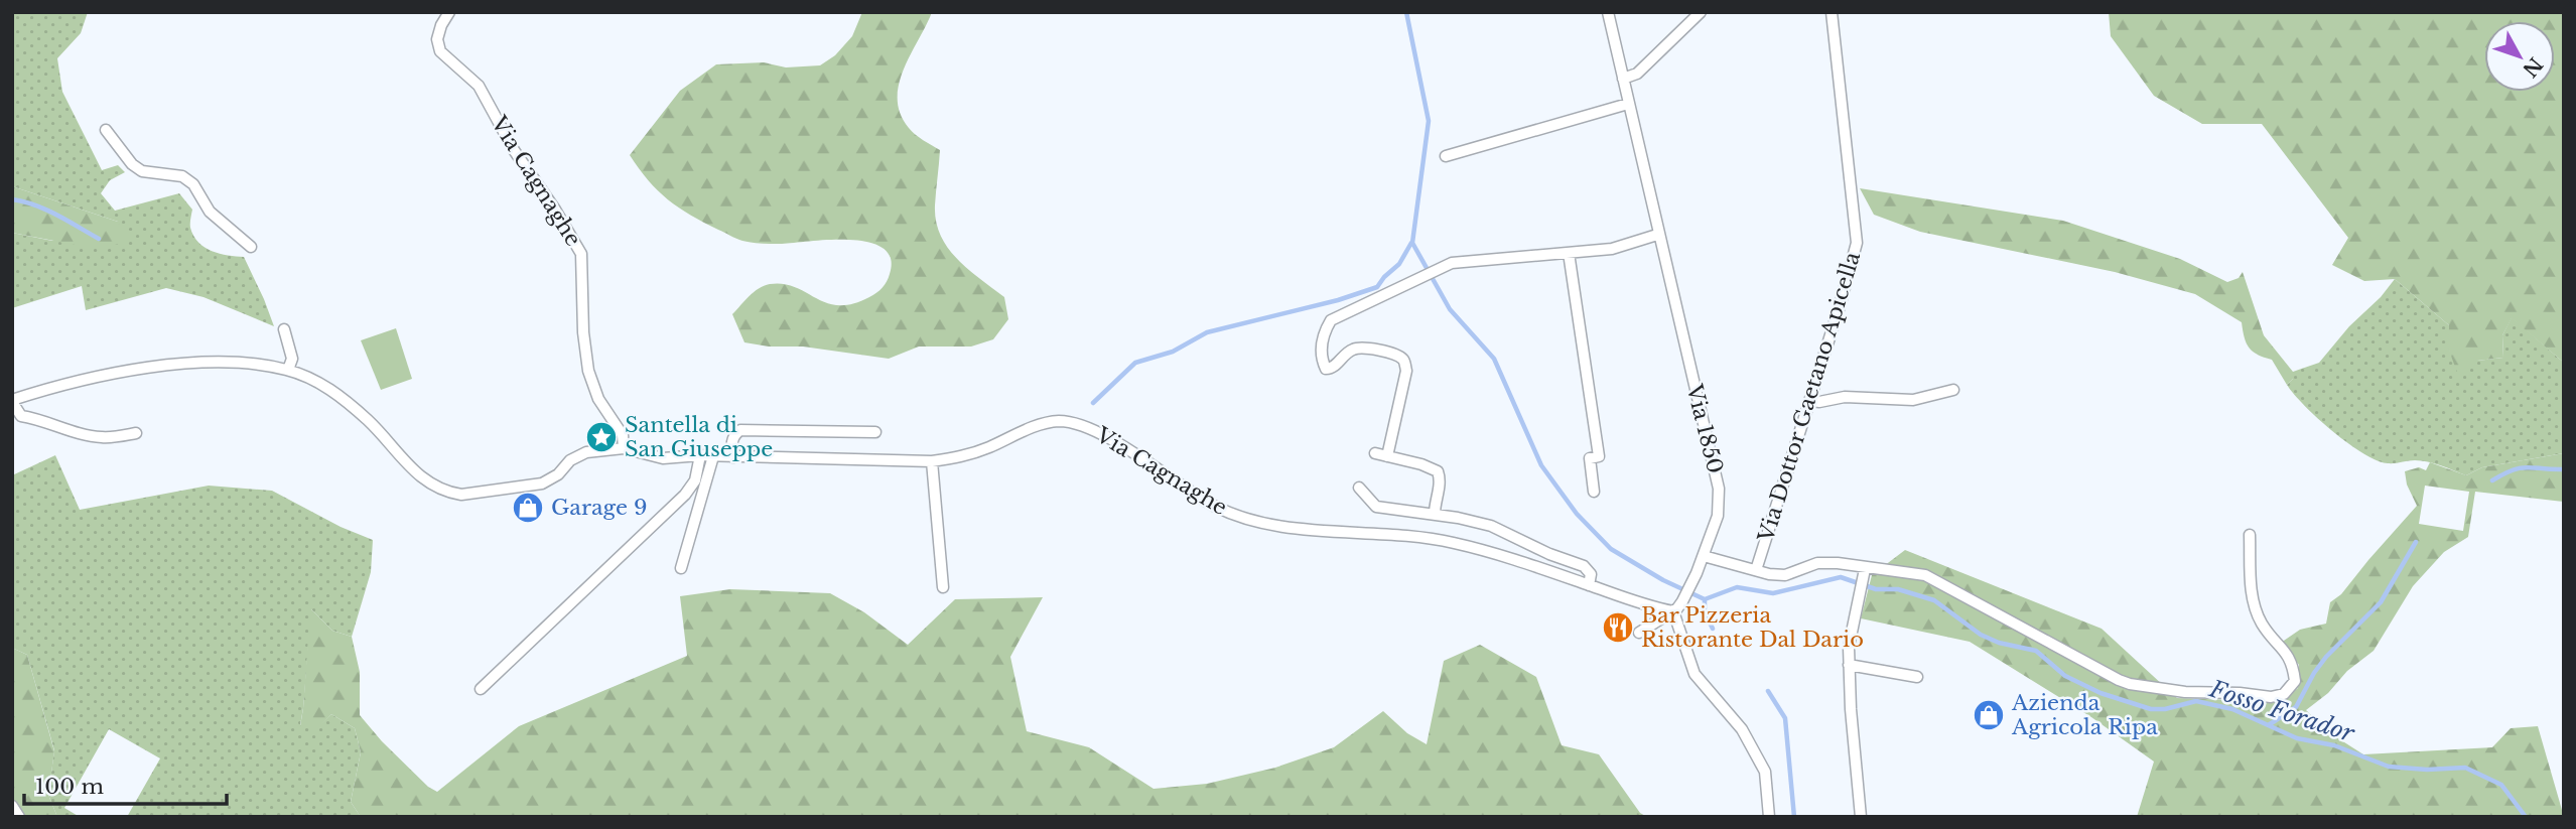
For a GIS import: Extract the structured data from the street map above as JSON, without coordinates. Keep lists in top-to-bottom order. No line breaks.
{"streets":{"street":["Via Cagnaghe","Via Dottor Gaetano Apicella","Via 1850"]},"crossings":[["Via Cagnaghe","Via 1850"]],"water":["Fosso Forador"],"places":{"place":["Santella di San Giuseppe"],"shop":["Garage 9","Azienda Agricola Ripa"],"restaurant":["Bar Pizzeria Ristorante Dal Dario"]},"scale_bar":"100 m","north":"bottom right"}
